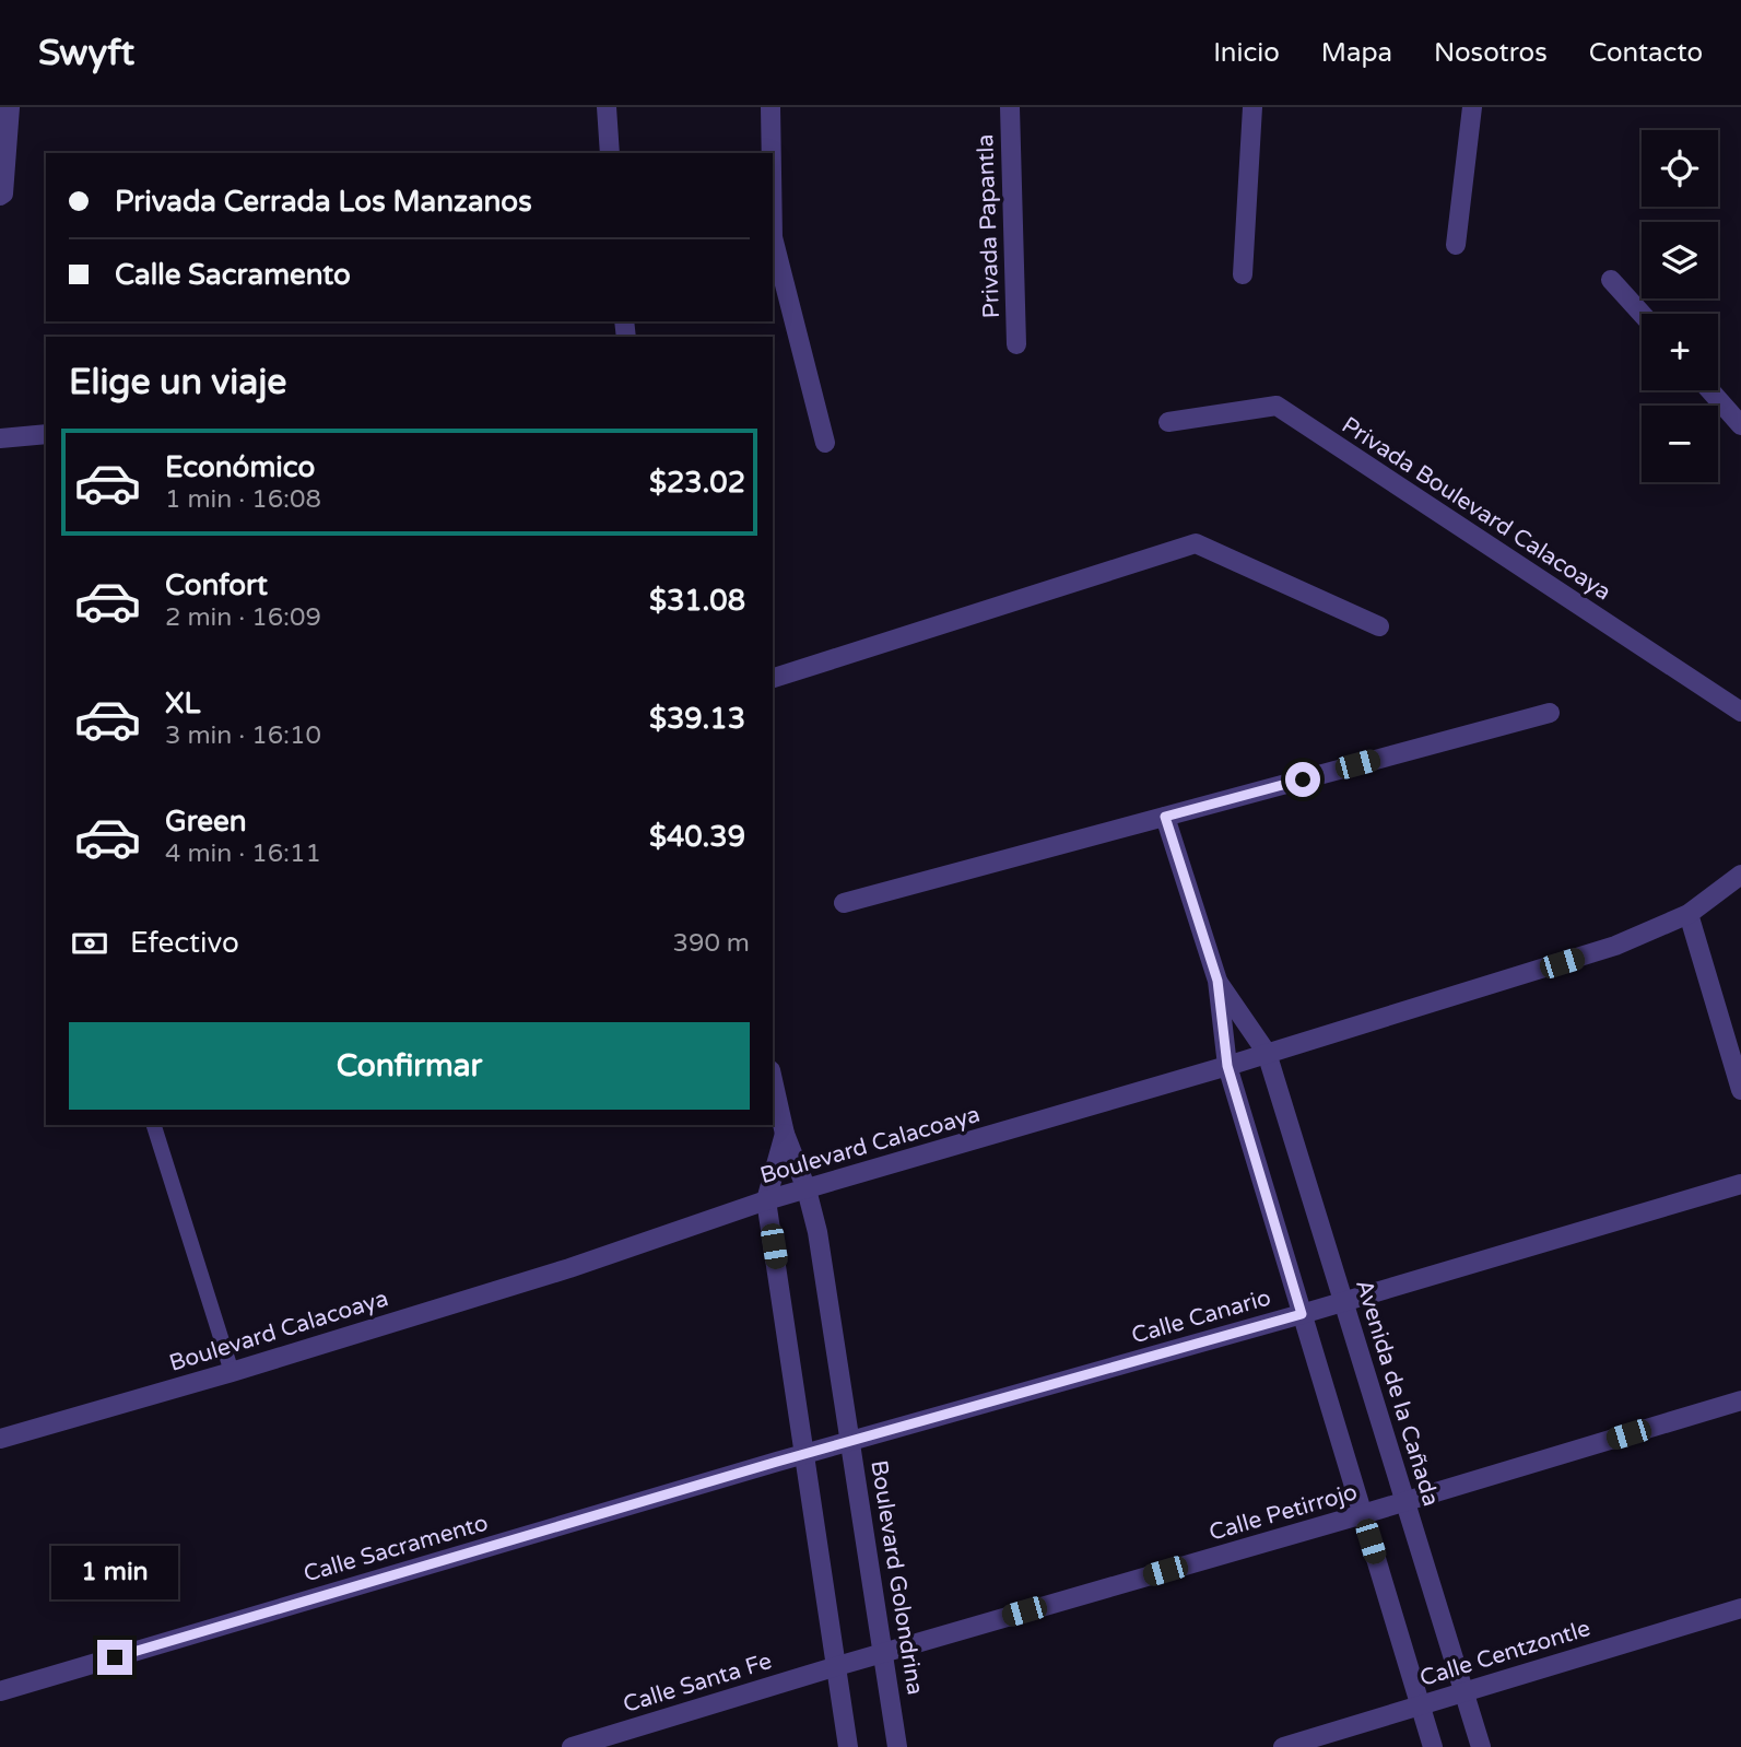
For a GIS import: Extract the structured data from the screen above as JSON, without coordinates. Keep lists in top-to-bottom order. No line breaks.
{"streets":{"street":["Privada Papantla","Privada Boulevard Calacoaya","Boulevard Calacoaya","Calle Canario","Avenida de la Cañada","Calle Petirrojo","Calle Sacramento","Boulevard Golondrina","Calle Centzontle","Calle Santa Fe"]},"crossings":[["Boulevard Calacoaya","Avenida de la Cañada"],["Boulevard Calacoaya","Boulevard Golondrina"],["Calle Canario","Avenida de la Cañada"],["Calle Canario","Calle Sacramento"],["Calle Canario","Boulevard Golondrina"],["Avenida de la Cañada","Calle Petirrojo"],["Avenida de la Cañada","Calle Centzontle"],["Calle Petirrojo","Boulevard Golondrina"],["Calle Petirrojo","Calle Santa Fe"]],"page":{"header":"Swyft","nav":["Inicio","Mapa","Nosotros","Contacto"],"map_buttons":["+","−"],"banner":["Privada Cerrada Los Manzanos","Calle Sacramento"],"heading":"Elige un viaje","list":[{"name":"Económico","note":"1 min · 16:08","value":"$23.02"},{"name":"Confort","note":"2 min · 16:09","value":"$31.08"},{"name":"XL","note":"3 min · 16:10","value":"$39.13"},{"name":"Green","note":"4 min · 16:11","value":"$40.39"}],"pay":["Efectivo","390 m"],"buttons":"Confirmar","bubble":"1 min"}}
